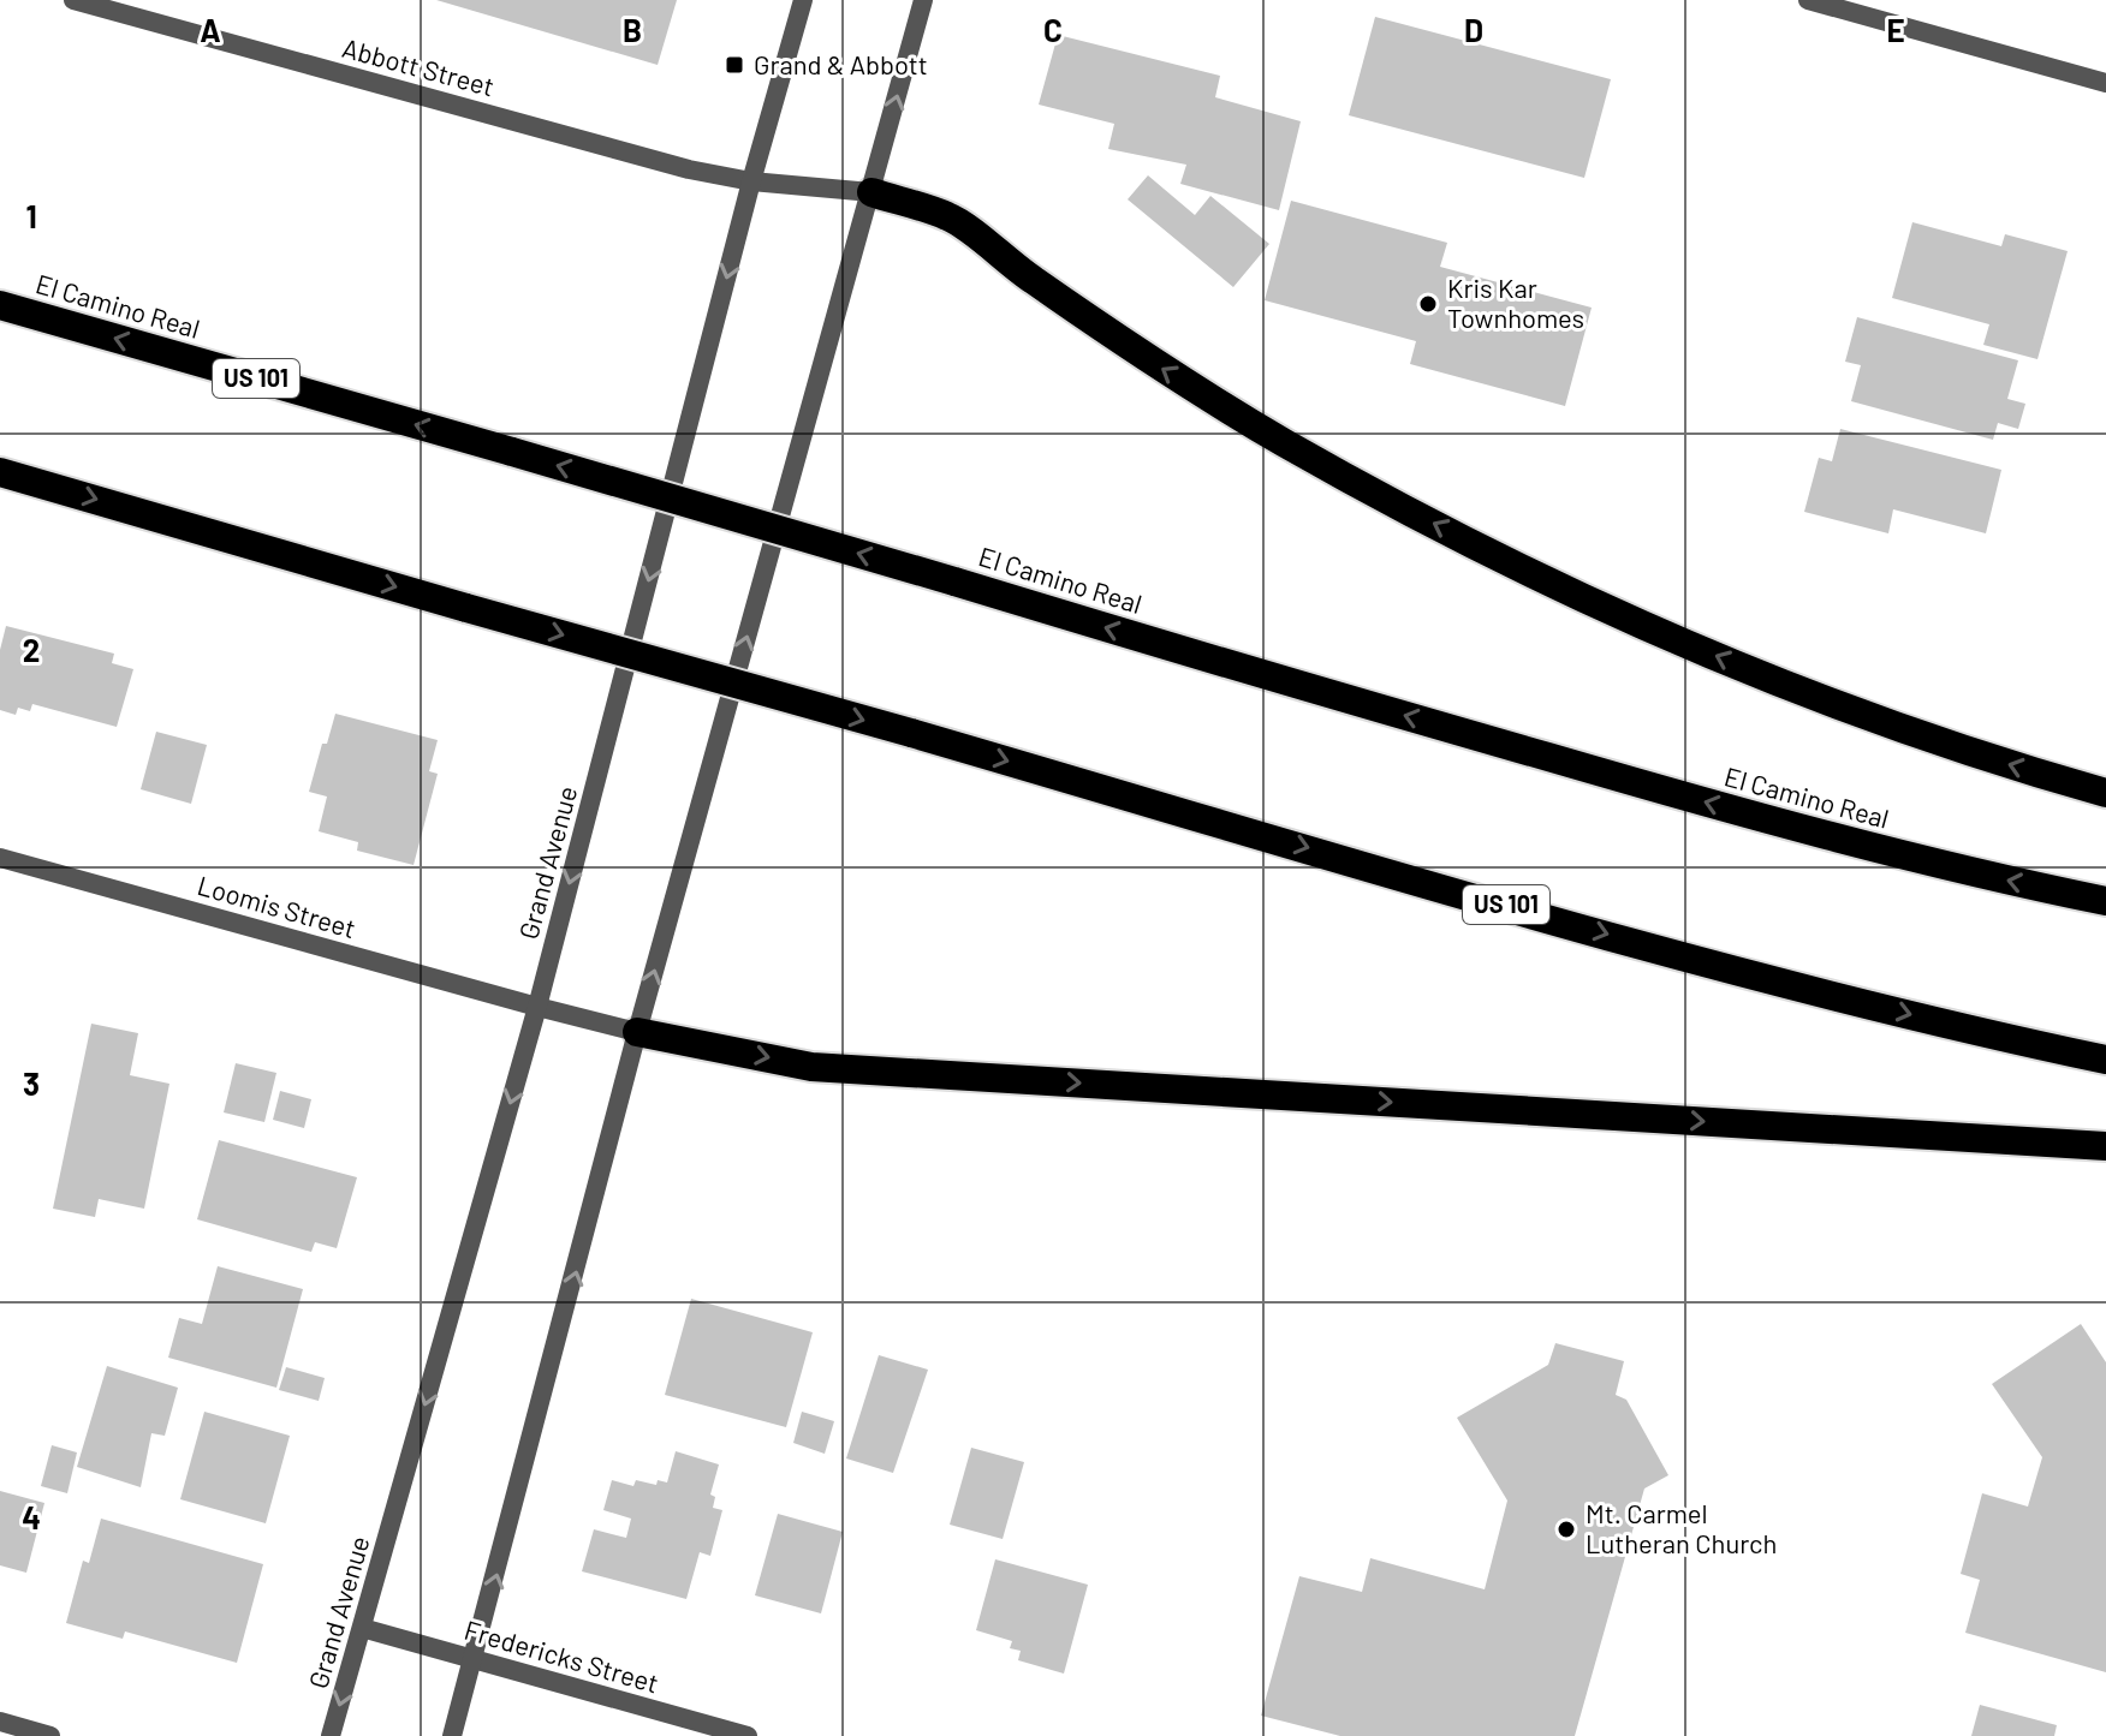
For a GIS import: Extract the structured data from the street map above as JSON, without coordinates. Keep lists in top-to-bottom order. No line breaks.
{"streets":{"highway":["El Camino Real","US 101"],"street":["Abbott Street","Grand Avenue","Loomis Street","Fredericks Street"]},"crossings":[["Abbott Street","Grand Avenue"],["Grand Avenue","Loomis Street"],["Grand Avenue","Fredericks Street"]],"places":{"transit":["Grand & Abbott"],"other":["Kris Kar Townhomes","Mt. Carmel Lutheran Church"]},"grid":{"columns":["A","B","C","D","E"],"rows":["1","2","3","4"]}}
